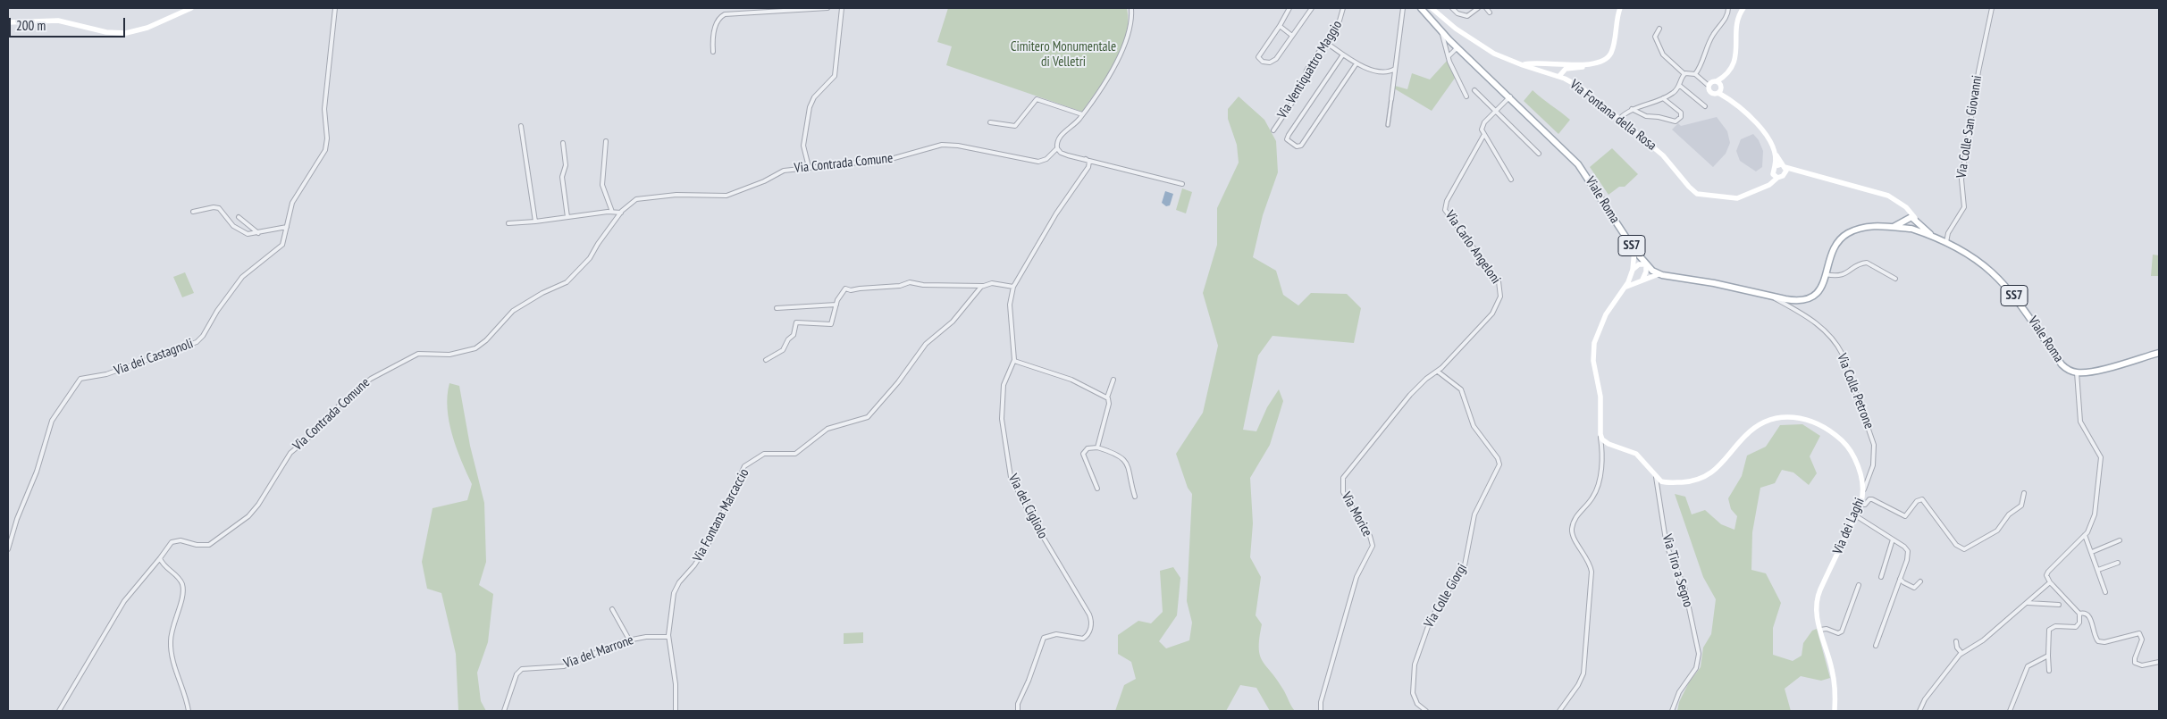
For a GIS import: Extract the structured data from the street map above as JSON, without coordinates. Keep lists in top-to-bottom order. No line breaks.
{"streets":{"main road":["Via Fontana della Rosa","Viale Roma","SS7","Via dei Laghi"],"street":["Via Ventiquattro Maggio","Via Colle San Giovanni","Via Contrada Comune","Via Carlo Angeloni","Via dei Castagnoli","Via Colle Petrone","Via del Cigliolo","Via Morice","Via Fontana Marcaccio","Via Tiro a Segno","Via Colle Giorgi","Via del Marrone"]},"crossings":[["Via Colle San Giovanni","Viale Roma"],["Viale Roma","Via Colle Petrone"],["Via Carlo Angeloni","Via Morice"],["Via Carlo Angeloni","Via Colle Giorgi"],["Via Colle Petrone","Via dei Laghi"],["Via Morice","Via Colle Giorgi"],["Via Fontana Marcaccio","Via del Marrone"],["Via dei Laghi","Via Tiro a Segno"]],"parks":["Cimitero Monumentale di Velletri"],"scale_bar":"200 m"}
